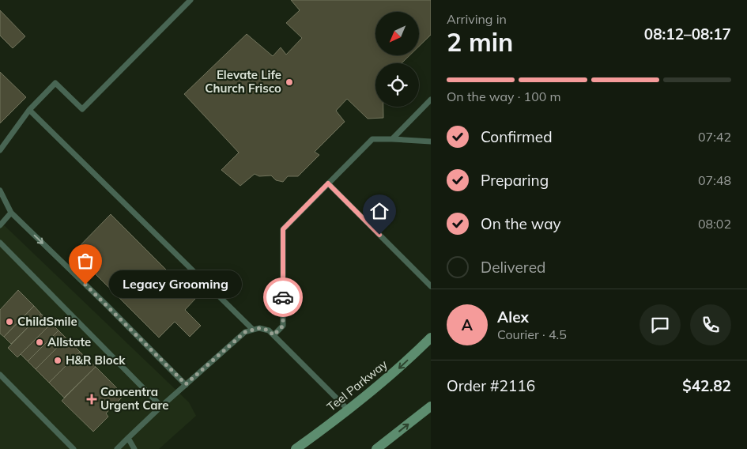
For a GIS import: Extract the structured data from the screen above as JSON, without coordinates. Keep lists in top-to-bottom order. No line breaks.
{"streets":{"main road":["Teel Parkway"]},"places":{"other":["Elevate Life Church Frisco","Legacy Grooming","ChildSmile","Allstate","H&R Block"],"health":["Concentra Urgent Care"]},"north":"bottom left","page":{"heading":["2 min","Arriving in","08:12–08:17"],"panel":["Alex","Courier · 4.5","Order #2116","$42.82"],"bar":"On the way · 100 m","list":[["Confirmed","07:42"],["Preparing","07:48"],["On the way","08:02"],"Delivered"],"bubble":"Legacy Grooming","round":"A"}}
